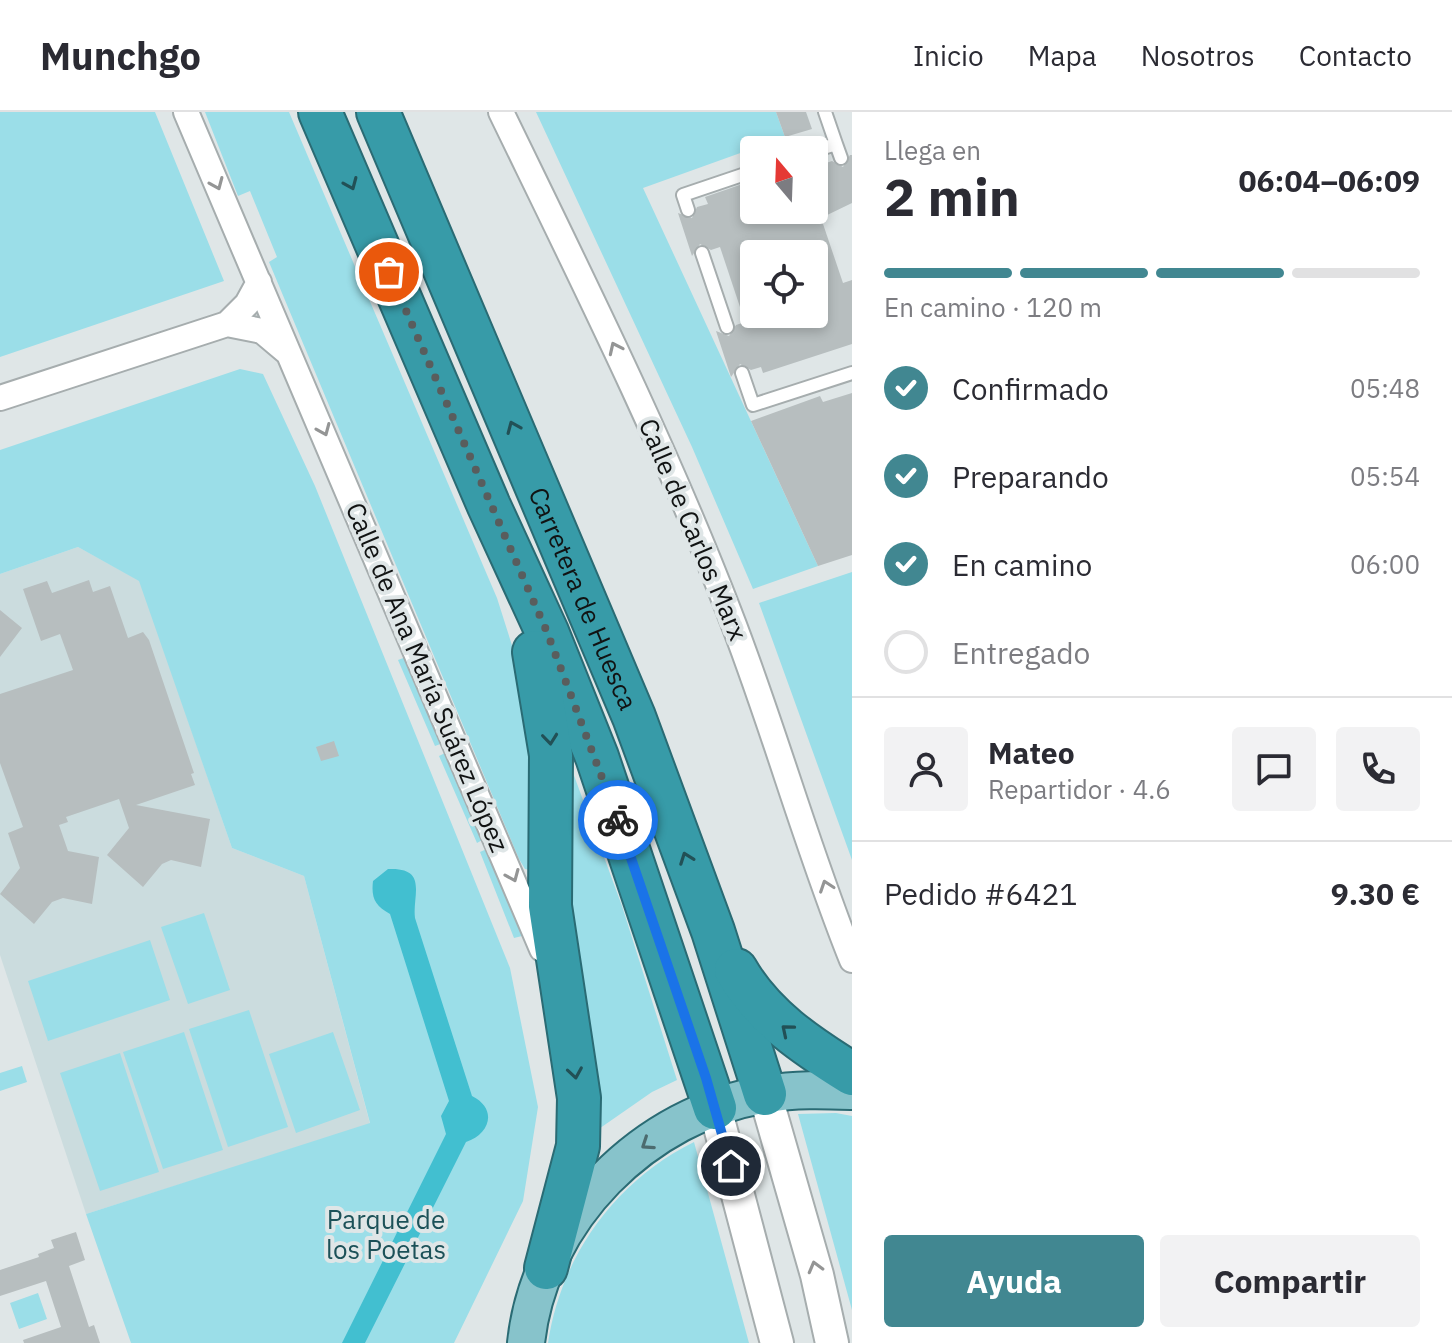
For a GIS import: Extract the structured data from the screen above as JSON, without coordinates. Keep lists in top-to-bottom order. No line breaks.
{"streets":{"highway":["Carretera de Huesca"],"street":["Calle de Carlos Marx","Calle de Ana María Suárez López"]},"one_way":["Calle de Carlos Marx","Calle de Ana María Suárez López"],"parks":["Parque de los Poetas"],"north":"top","page":{"header":"Munchgo","nav":["Inicio","Mapa","Nosotros","Contacto"],"heading":["2 min","Llega en","06:04–06:09"],"panel":["Mateo","Repartidor · 4.6","Pedido #6421","9.30 €"],"bar":"En camino · 120 m","list":[["Confirmado","05:48"],["Preparando","05:54"],["En camino","06:00"],"Entregado"],"buttons":["Ayuda","Compartir"]}}
